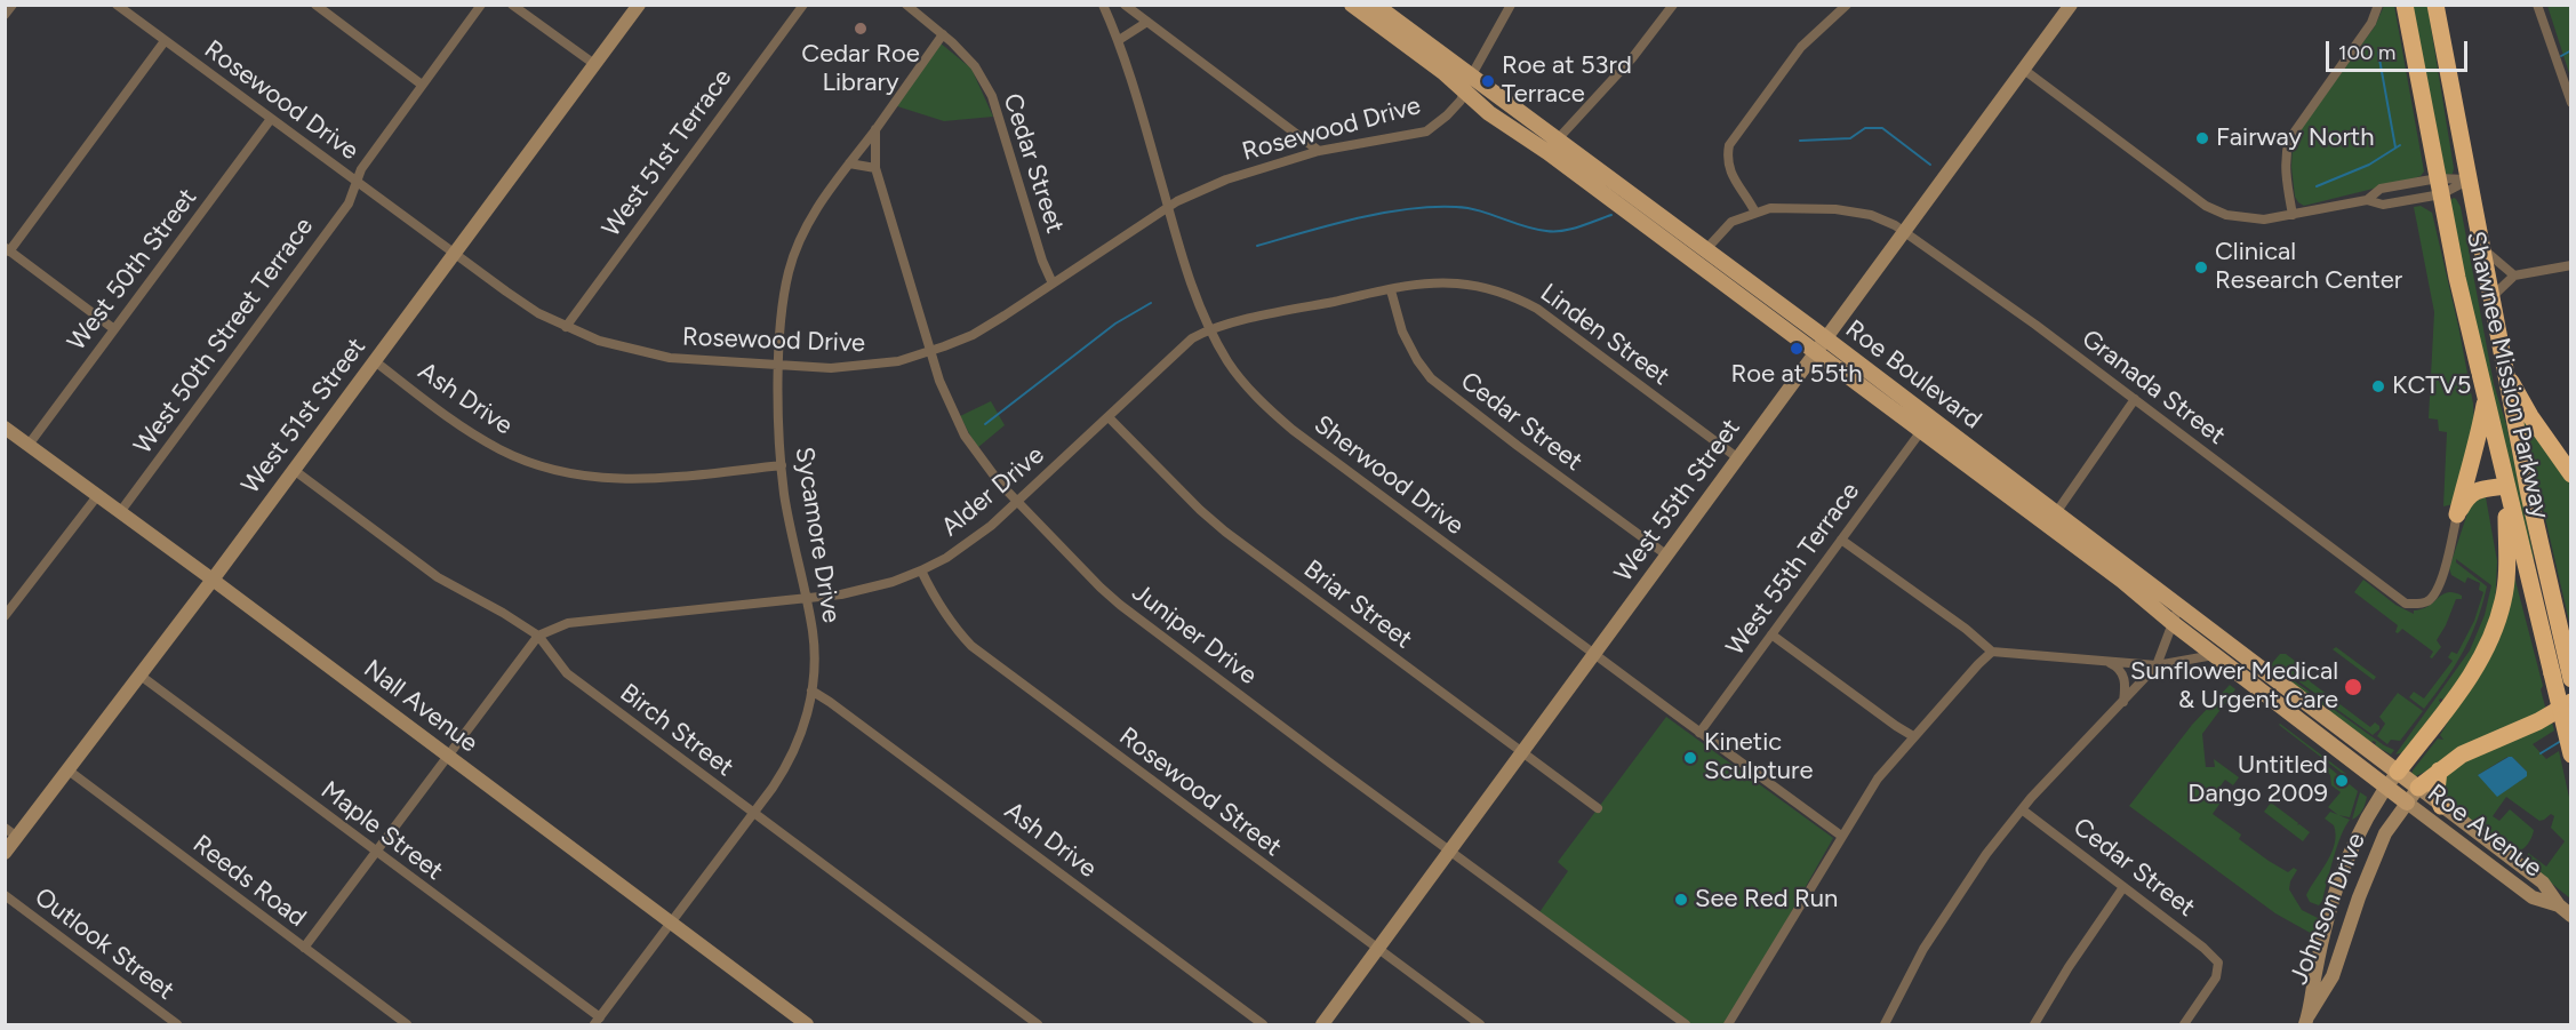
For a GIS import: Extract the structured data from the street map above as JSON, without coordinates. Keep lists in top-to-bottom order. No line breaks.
{"streets":{"highway":["Shawnee Mission Parkway"],"main road":["Roe Boulevard","Roe Avenue"],"street":["Rosewood Drive","West 51st Terrace","Cedar Street","West 50th Street","Linden Street","West 50th Street Terrace","Granada Street","Ash Drive","West 51st Street","Sherwood Drive","Alder Drive","West 55th Street","Sycamore Drive","West 55th Terrace","Briar Street","Juniper Drive","Nall Avenue","Birch Street","Rosewood Street","Maple Street","Reeds Road","Johnson Drive","Outlook Street"]},"crossings":[["Rosewood Drive","West 51st Terrace"],["Rosewood Drive","Cedar Street"],["Rosewood Drive","West 50th Street"],["Rosewood Drive","West 50th Street Terrace"],["Rosewood Drive","Roe Boulevard"],["Rosewood Drive","West 51st Street"],["Rosewood Drive","Sherwood Drive"],["Rosewood Drive","Sycamore Drive"],["Rosewood Drive","Juniper Drive"],["Cedar Street","Linden Street"],["Cedar Street","Alder Drive"],["Cedar Street","West 55th Street"],["Cedar Street","Sycamore Drive"],["West 50th Street","Nall Avenue"],["Linden Street","Alder Drive"],["Linden Street","West 55th Street"],["West 50th Street Terrace","Nall Avenue"],["Roe Boulevard","West 55th Street"],["Roe Boulevard","West 55th Terrace"],["Roe Boulevard","Roe Avenue"],["Roe Boulevard","Johnson Drive"],["Granada Street","West 55th Street"],["Ash Drive","West 51st Street"],["Ash Drive","Sycamore Drive"],["West 51st Street","Nall Avenue"],["West 51st Street","Birch Street"],["West 51st Street","Maple Street"],["West 51st Street","Reeds Road"],["Sherwood Drive","Alder Drive"],["Sherwood Drive","West 55th Street"],["Sherwood Drive","West 55th Terrace"],["Alder Drive","Sycamore Drive"],["Alder Drive","Briar Street"],["Alder Drive","Juniper Drive"],["Alder Drive","Birch Street"],["Alder Drive","Rosewood Street"],["West 55th Street","Briar Street"],["West 55th Street","Juniper Drive"],["West 55th Street","Rosewood Street"],["Sycamore Drive","Juniper Drive"],["Sycamore Drive","Nall Avenue"],["Sycamore Drive","Birch Street"],["Sycamore Drive","Maple Street"],["Roe Avenue","Johnson Drive"]],"places":["Cedar Roe Library","Roe at 53rd Terrace","Fairway North","Clinical Research Center","Roe at 55th","KCTV5","Sunflower Medical & Urgent Care","Kinetic Sculpture","Untitled Dango 2009","See Red Run"],"scale_bar":"100 m"}
